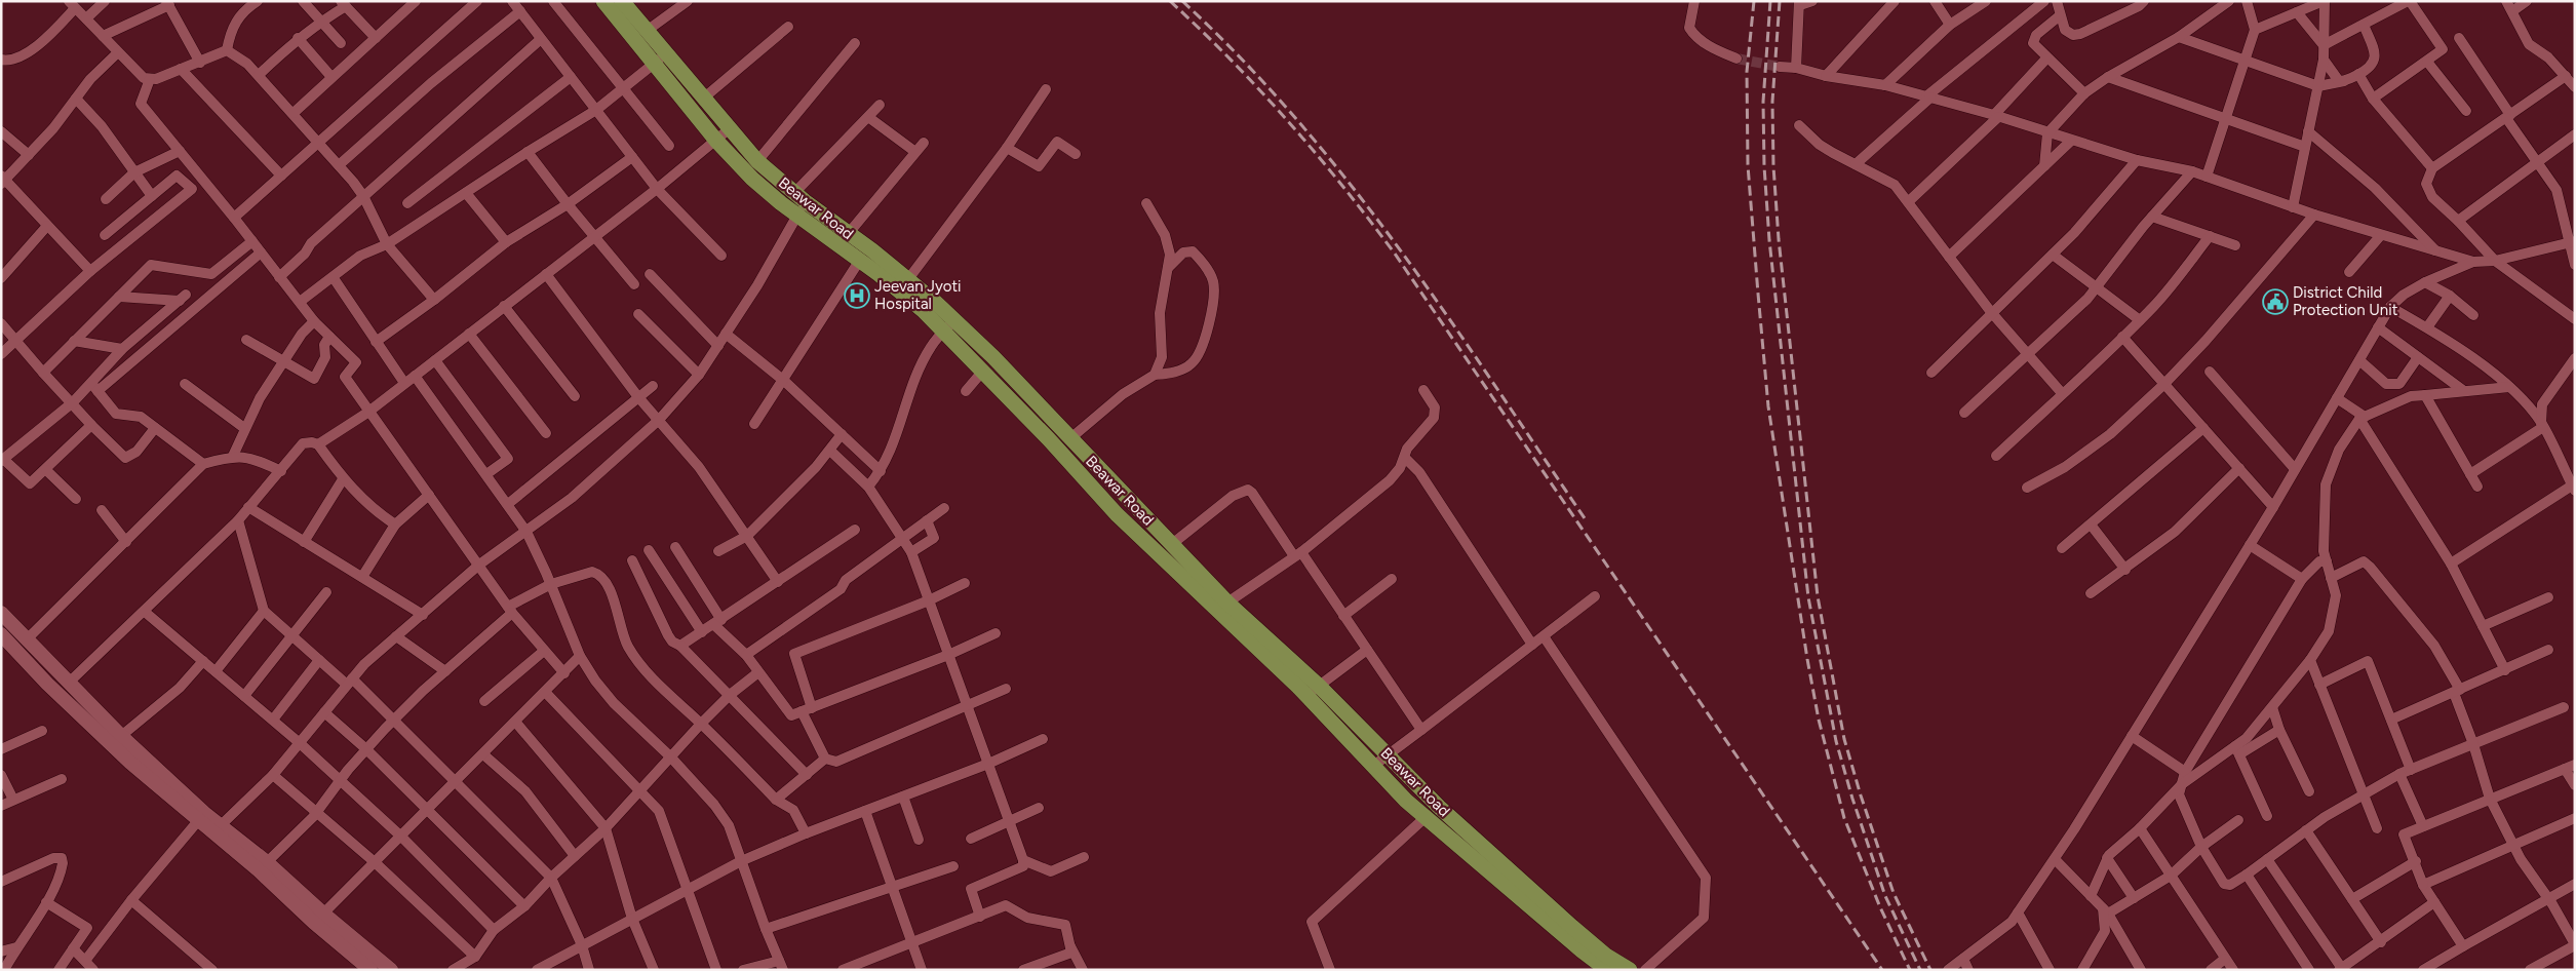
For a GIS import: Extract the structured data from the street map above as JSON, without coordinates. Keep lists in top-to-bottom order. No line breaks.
{"streets":{"main road":["Beawar Road"]},"places":{"hospital":["Jeevan Jyoti Hospital"],"public building":["District Child Protection Unit"]}}
